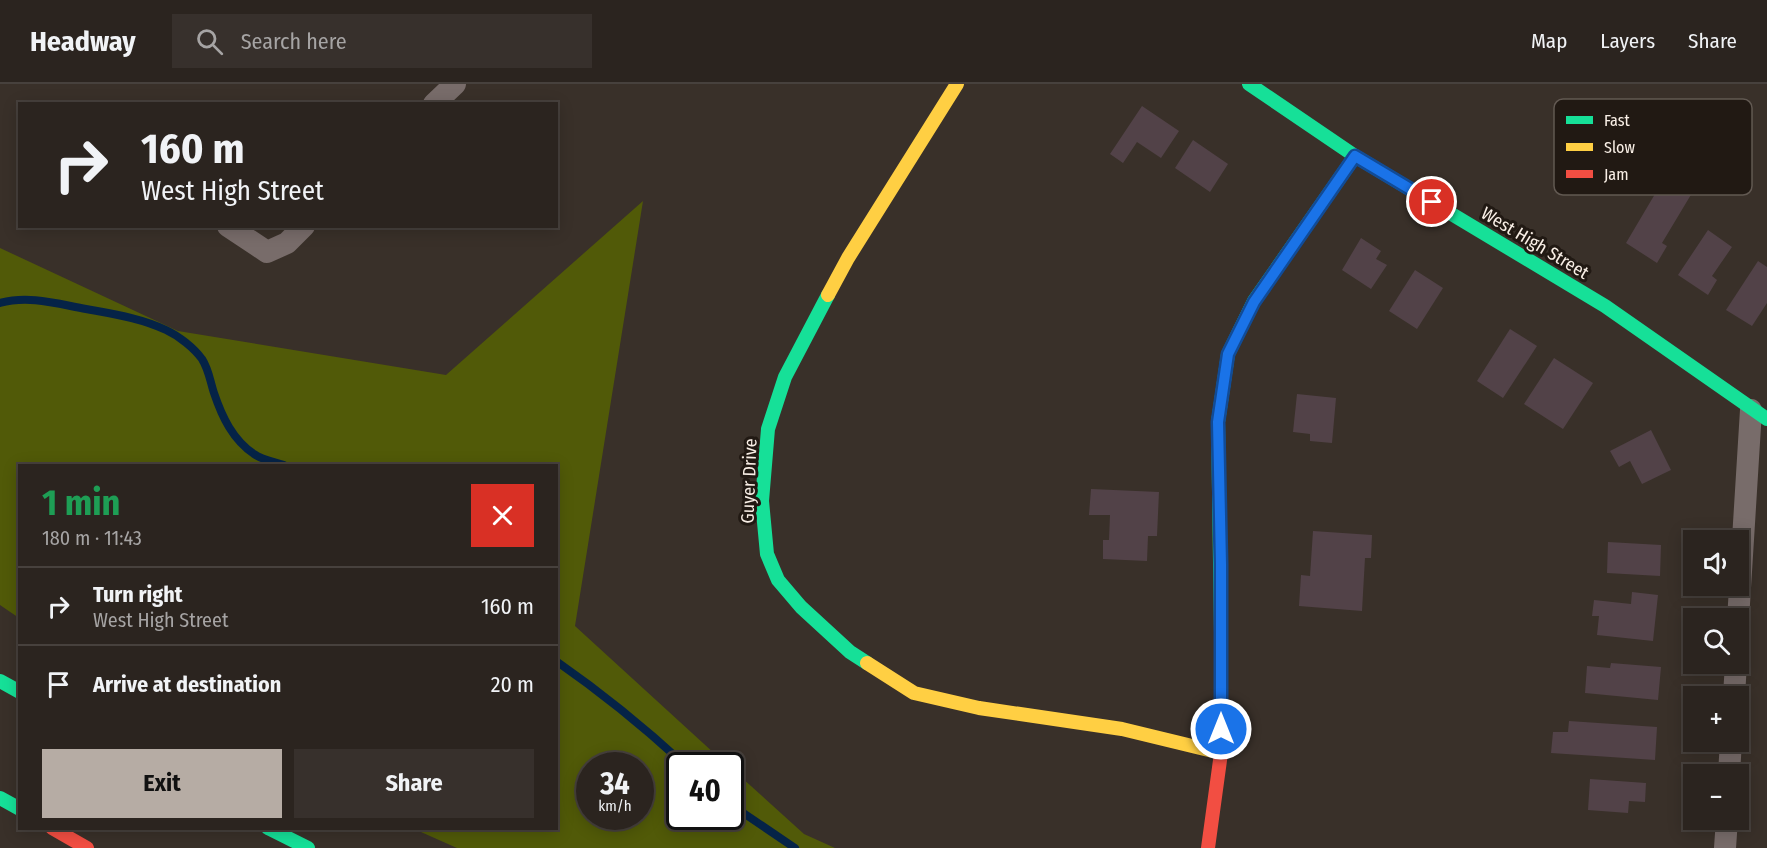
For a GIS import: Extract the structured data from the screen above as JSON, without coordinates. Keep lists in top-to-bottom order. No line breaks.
{"streets":{"main road":["West High Street","Guyer Drive"]},"legend":["Fast","Slow","Jam"],"page":{"header":"Headway","search":"Search here","nav":["Map","Layers","Share"],"turn":["160 m","West High Street"],"heading":["1 min","180 m · 11:43"],"map_buttons":["+","−"],"list":[{"name":"Turn right","note":"West High Street","value":"160 m"},{"name":"Arrive at destination","value":"20 m"}],"buttons":["Exit","Share"],"speed":"34 km/h","limit":"40"}}
